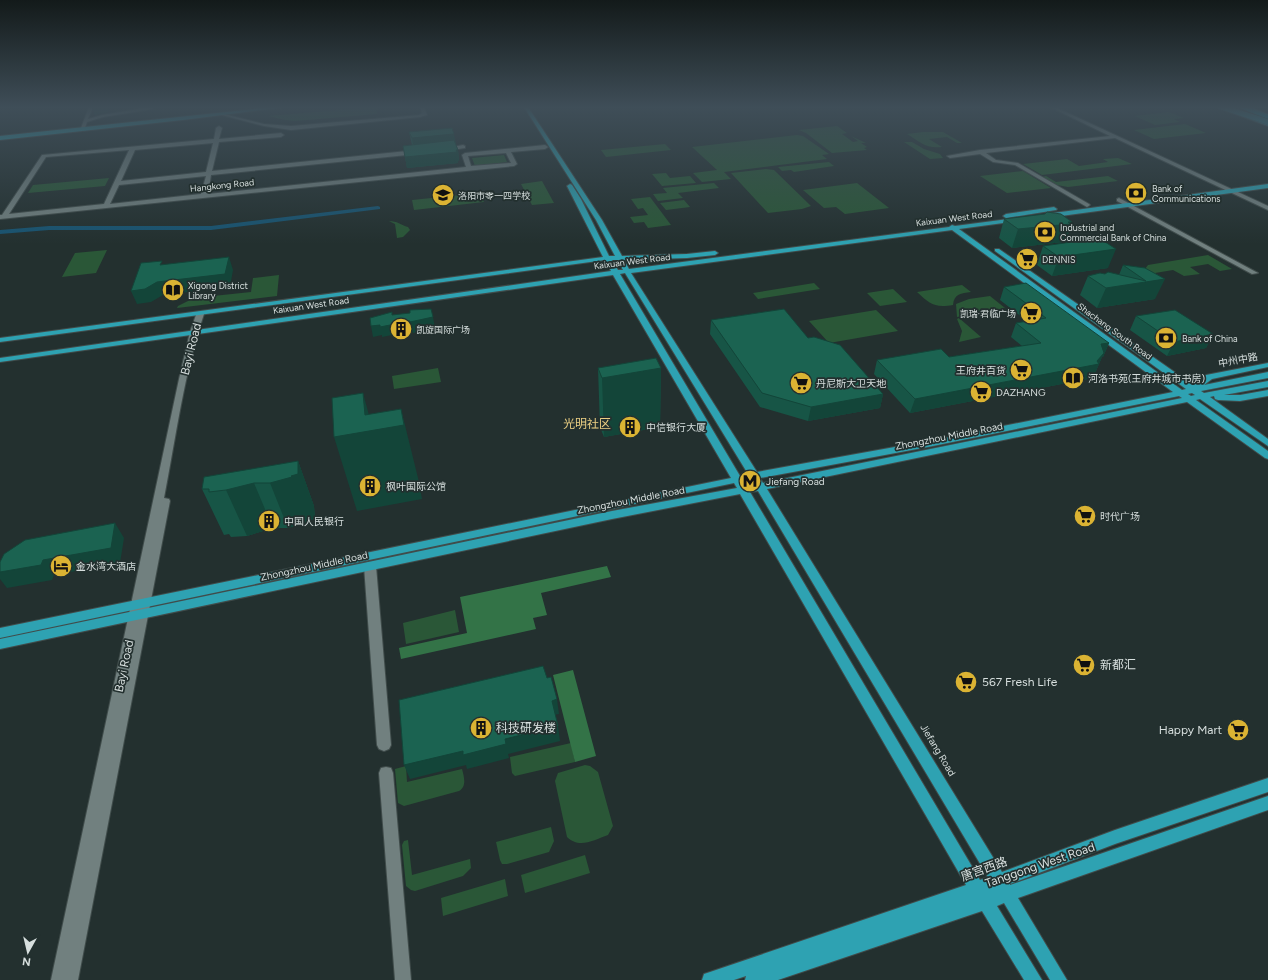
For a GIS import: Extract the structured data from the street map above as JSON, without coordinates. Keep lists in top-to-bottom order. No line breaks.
{"streets":{"main road":["Kaixuan West Road","Shachang South Road","中州中路","Zhongzhou Middle Road","Jiefang Road","Tanggong West Road","唐宫西路"],"street":["Hangkong Road","Bayi Road"]},"crossings":[["Kaixuan West Road","Shachang South Road"],["Kaixuan West Road","Bayi Road"],["Kaixuan West Road","Jiefang Road"],["Shachang South Road","中州中路"],["Shachang South Road","Zhongzhou Middle Road"],["Bayi Road","Zhongzhou Middle Road"],["中州中路","Zhongzhou Middle Road"],["Zhongzhou Middle Road","Jiefang Road"],["Jiefang Road","Tanggong West Road"],["Jiefang Road","唐宫西路"],["Tanggong West Road","唐宫西路"]],"districts":["光明社区"],"places":{"bank":["Bank of Communications","Industrial and Commercial Bank of China","Bank of China"],"school or university":["洛阳市零一四学校"],"supermarket":["DENNIS","凯瑞·君临广场","王府井百货","丹尼斯大卫天地","DAZHANG","时代广场","新都汇","567 Fresh Life","Happy Mart"],"library":["Xigong District Library","河洛书苑(王府井城市书房)"],"building":["凯旋国际广场","中信银行大厦","枫叶国际公馆","中国人民银行","科技研发楼"],"metro station":["Jiefang Road"],"hotel":["金水湾大酒店"]},"north":"bottom"}
